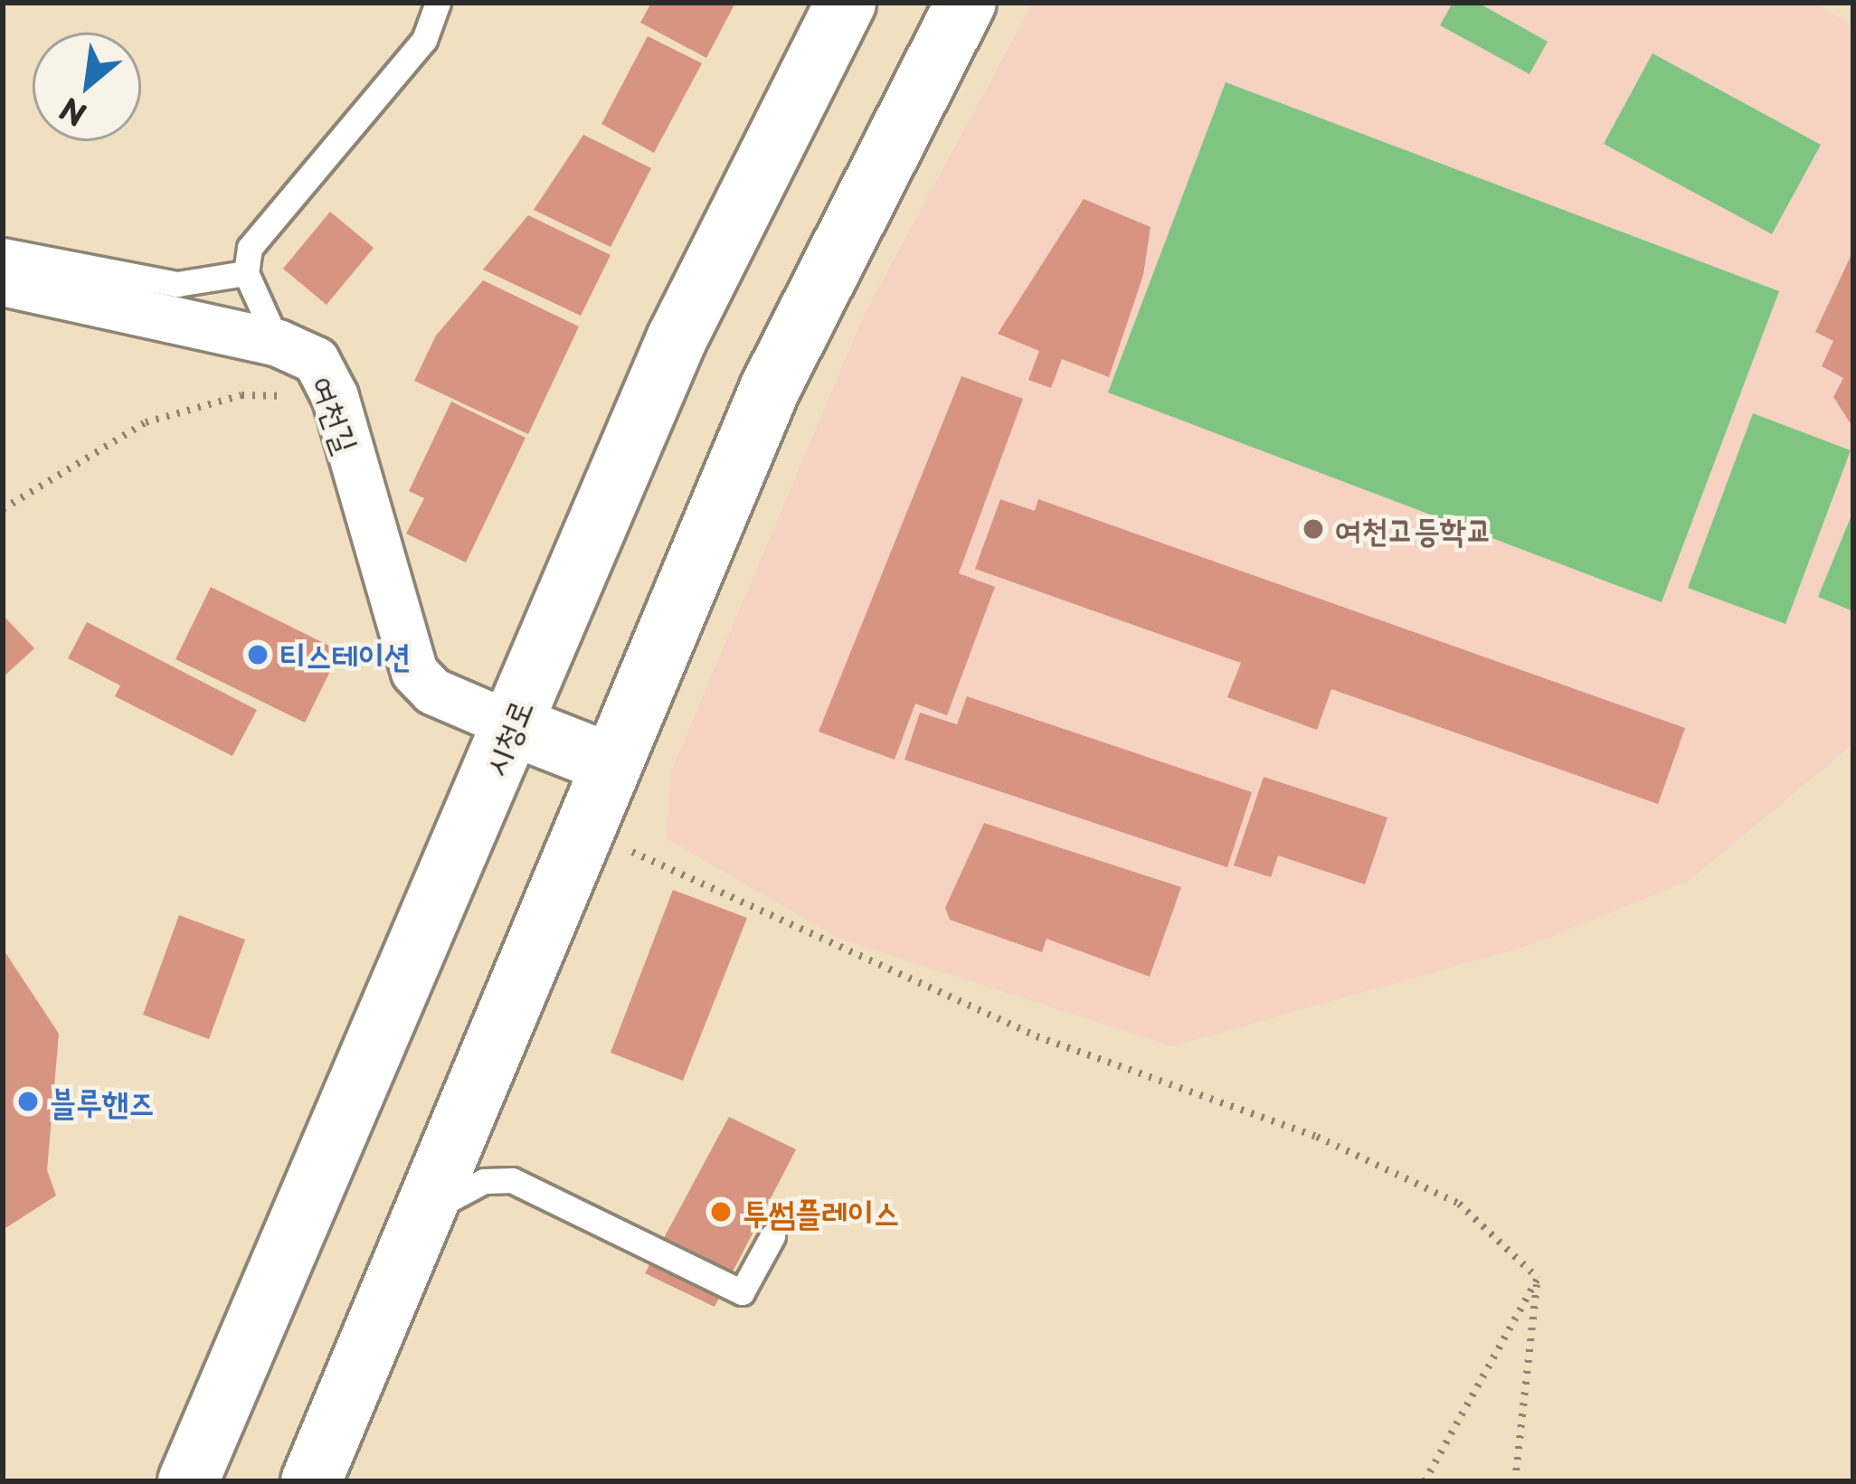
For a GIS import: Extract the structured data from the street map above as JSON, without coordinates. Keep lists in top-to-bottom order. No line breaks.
{"streets":{"street":["여천길","시청로"]},"crossings":[["여천길","시청로"]],"places":["여천고등학교","티스테이션","블루핸즈","투썸플레이스"],"north":"bottom left"}
